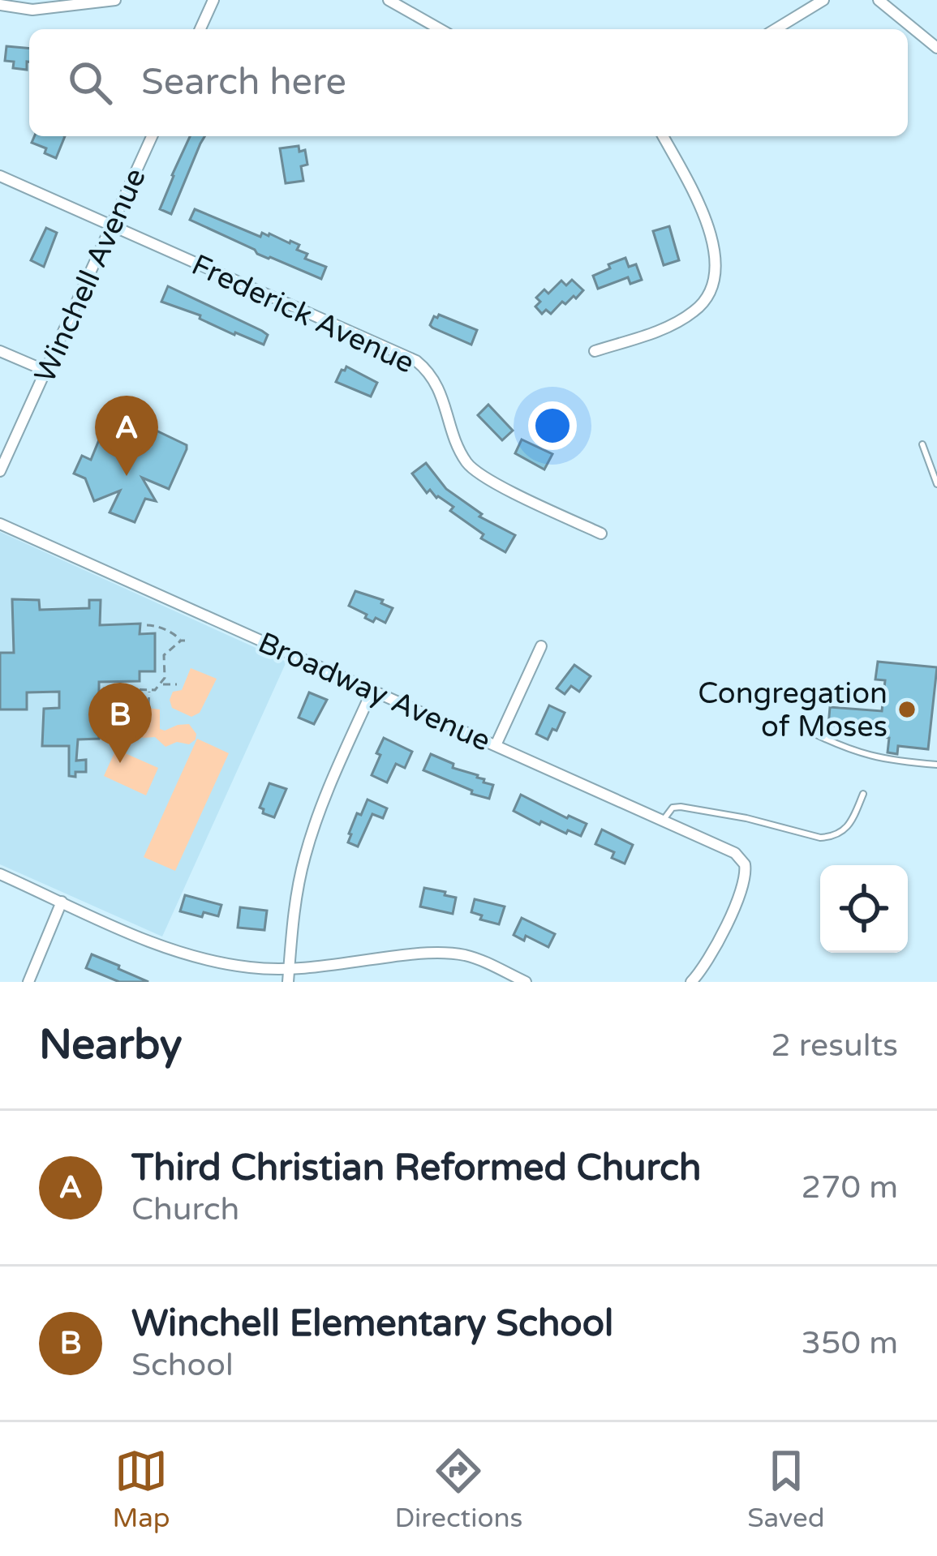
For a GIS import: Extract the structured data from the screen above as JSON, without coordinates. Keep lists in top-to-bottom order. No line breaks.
{"streets":{"street":["Winchell Avenue","Frederick Avenue","Broadway Avenue"]},"crossings":[["Winchell Avenue","Frederick Avenue"]],"places":["Congregation of Moses"],"page":{"search":"Search here","pins":["A","B"],"heading":["Nearby","2 results"],"list":[{"mark":"A","name":"Third Christian Reformed Church","note":"Church","value":"270 m"},{"mark":"B","name":"Winchell Elementary School","note":"School","value":"350 m"}],"nav":["Map","Directions","Saved"]}}
